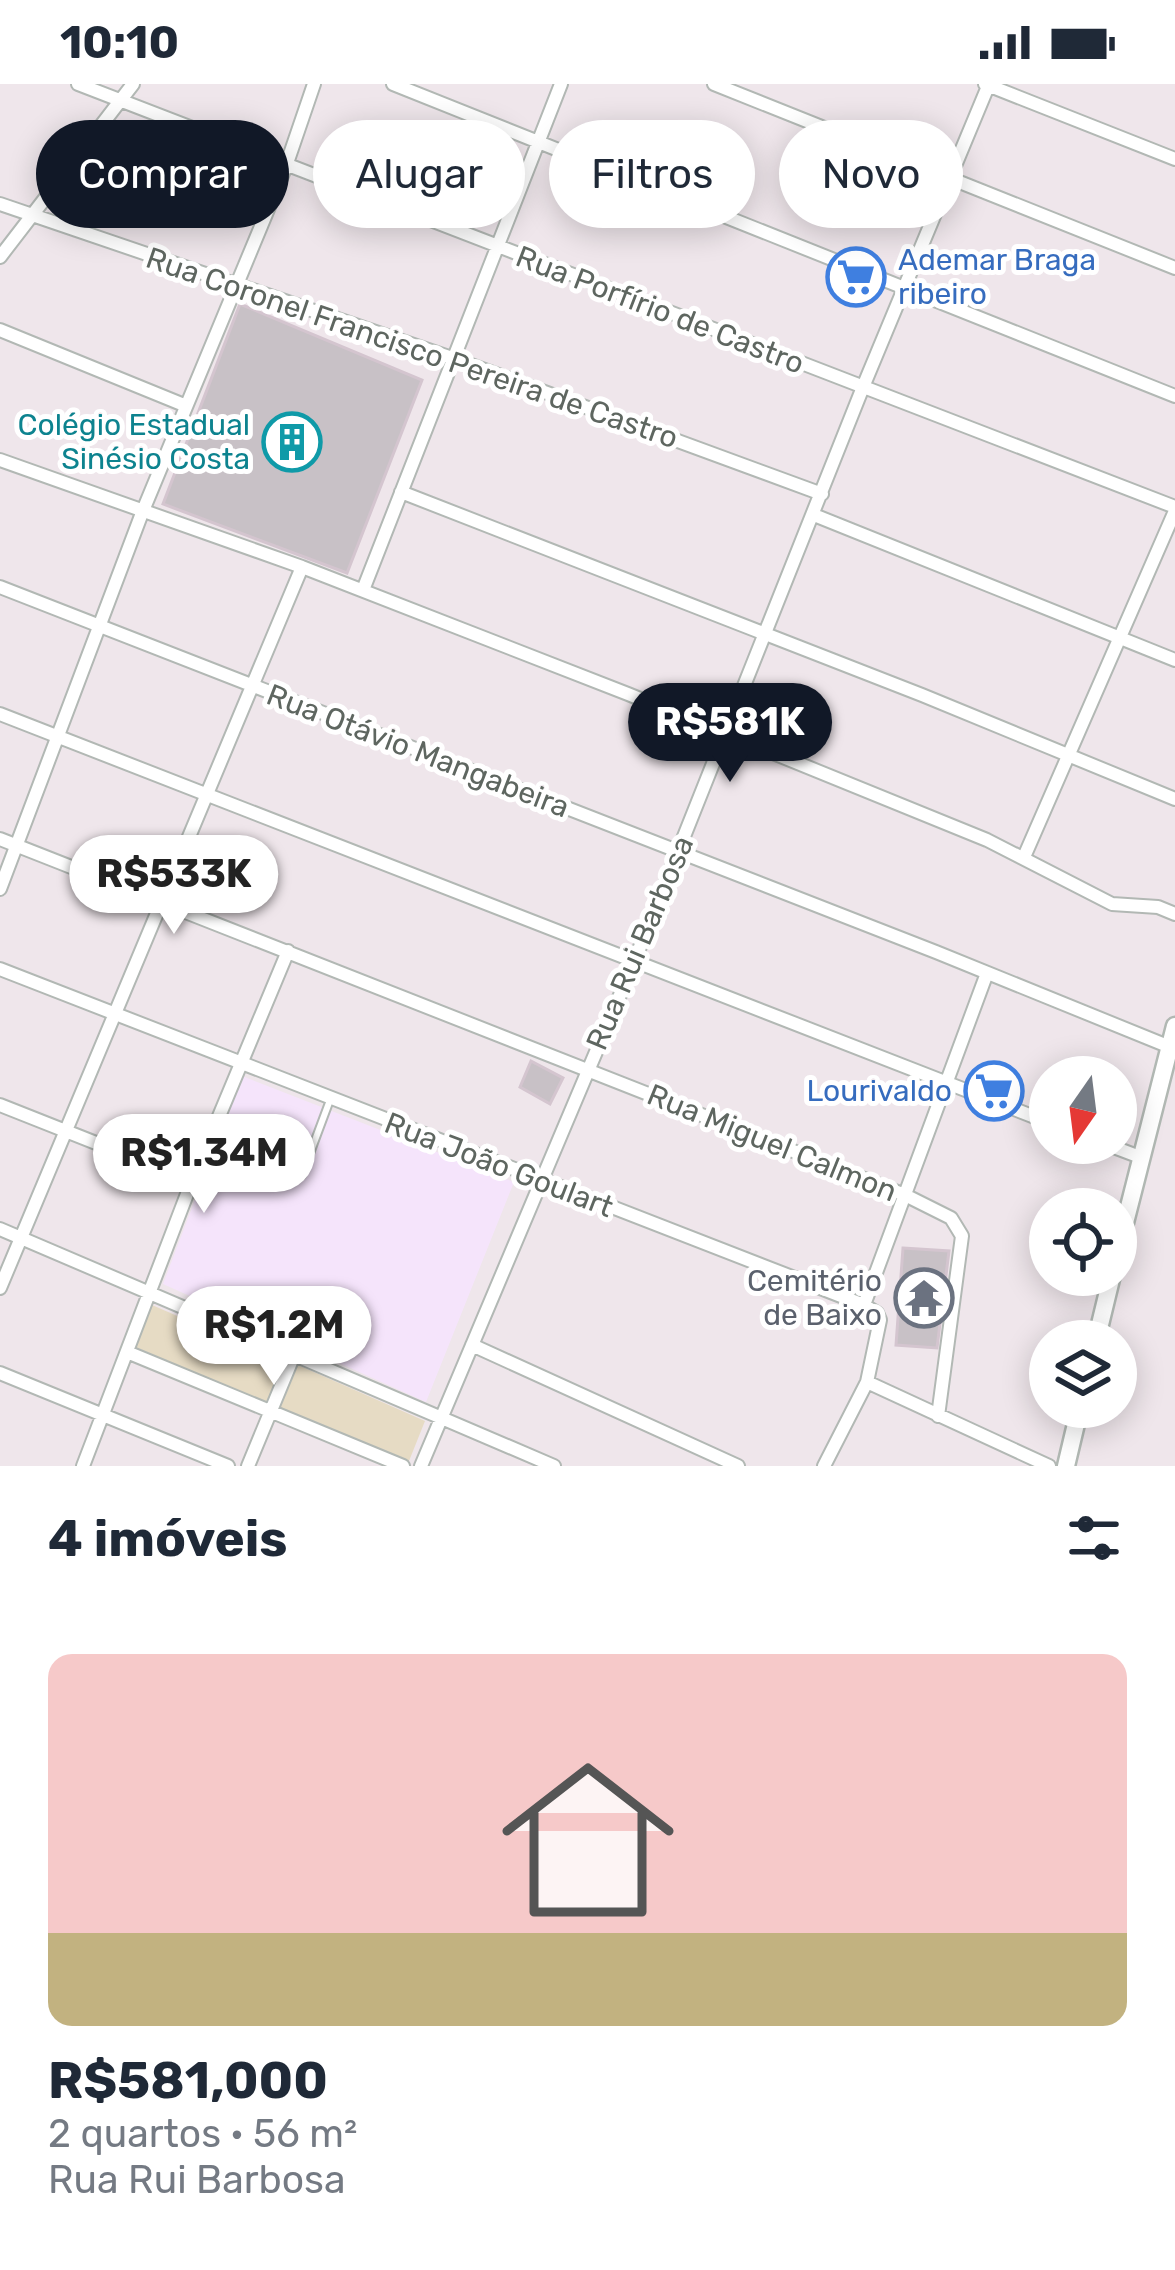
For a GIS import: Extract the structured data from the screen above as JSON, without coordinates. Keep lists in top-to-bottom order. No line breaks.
{"streets":{"street":["Rua Porfírio de Castro","Rua Coronel Francisco Pereira de Castro","Rua Otávio Mangabeira","Rua Rui Barbosa","Rua Miguel Calmon","Rua João Goulart"]},"crossings":[["Rua Porfírio de Castro","Rua Rui Barbosa"],["Rua Coronel Francisco Pereira de Castro","Rua Rui Barbosa"],["Rua Otávio Mangabeira","Rua Rui Barbosa"],["Rua Rui Barbosa","Rua Miguel Calmon"],["Rua Rui Barbosa","Rua João Goulart"]],"places":{"supermarket":["Ademar Braga ribeiro","Lourivaldo"],"building":["Colégio Estadual Sinésio Costa"],"temple":["Cemitério de Baixo"]},"north":"bottom","page":{"status":"10:10","chip":["Comprar","Alugar","Filtros","Novo"],"price":["R$581K","R$533K","R$1.34M","R$1.2M"],"heading":"4 imóveis","list":[{"name":"R$581,000","note":"2 quartos · 56 m² · Rua Rui Barbosa"}]}}
